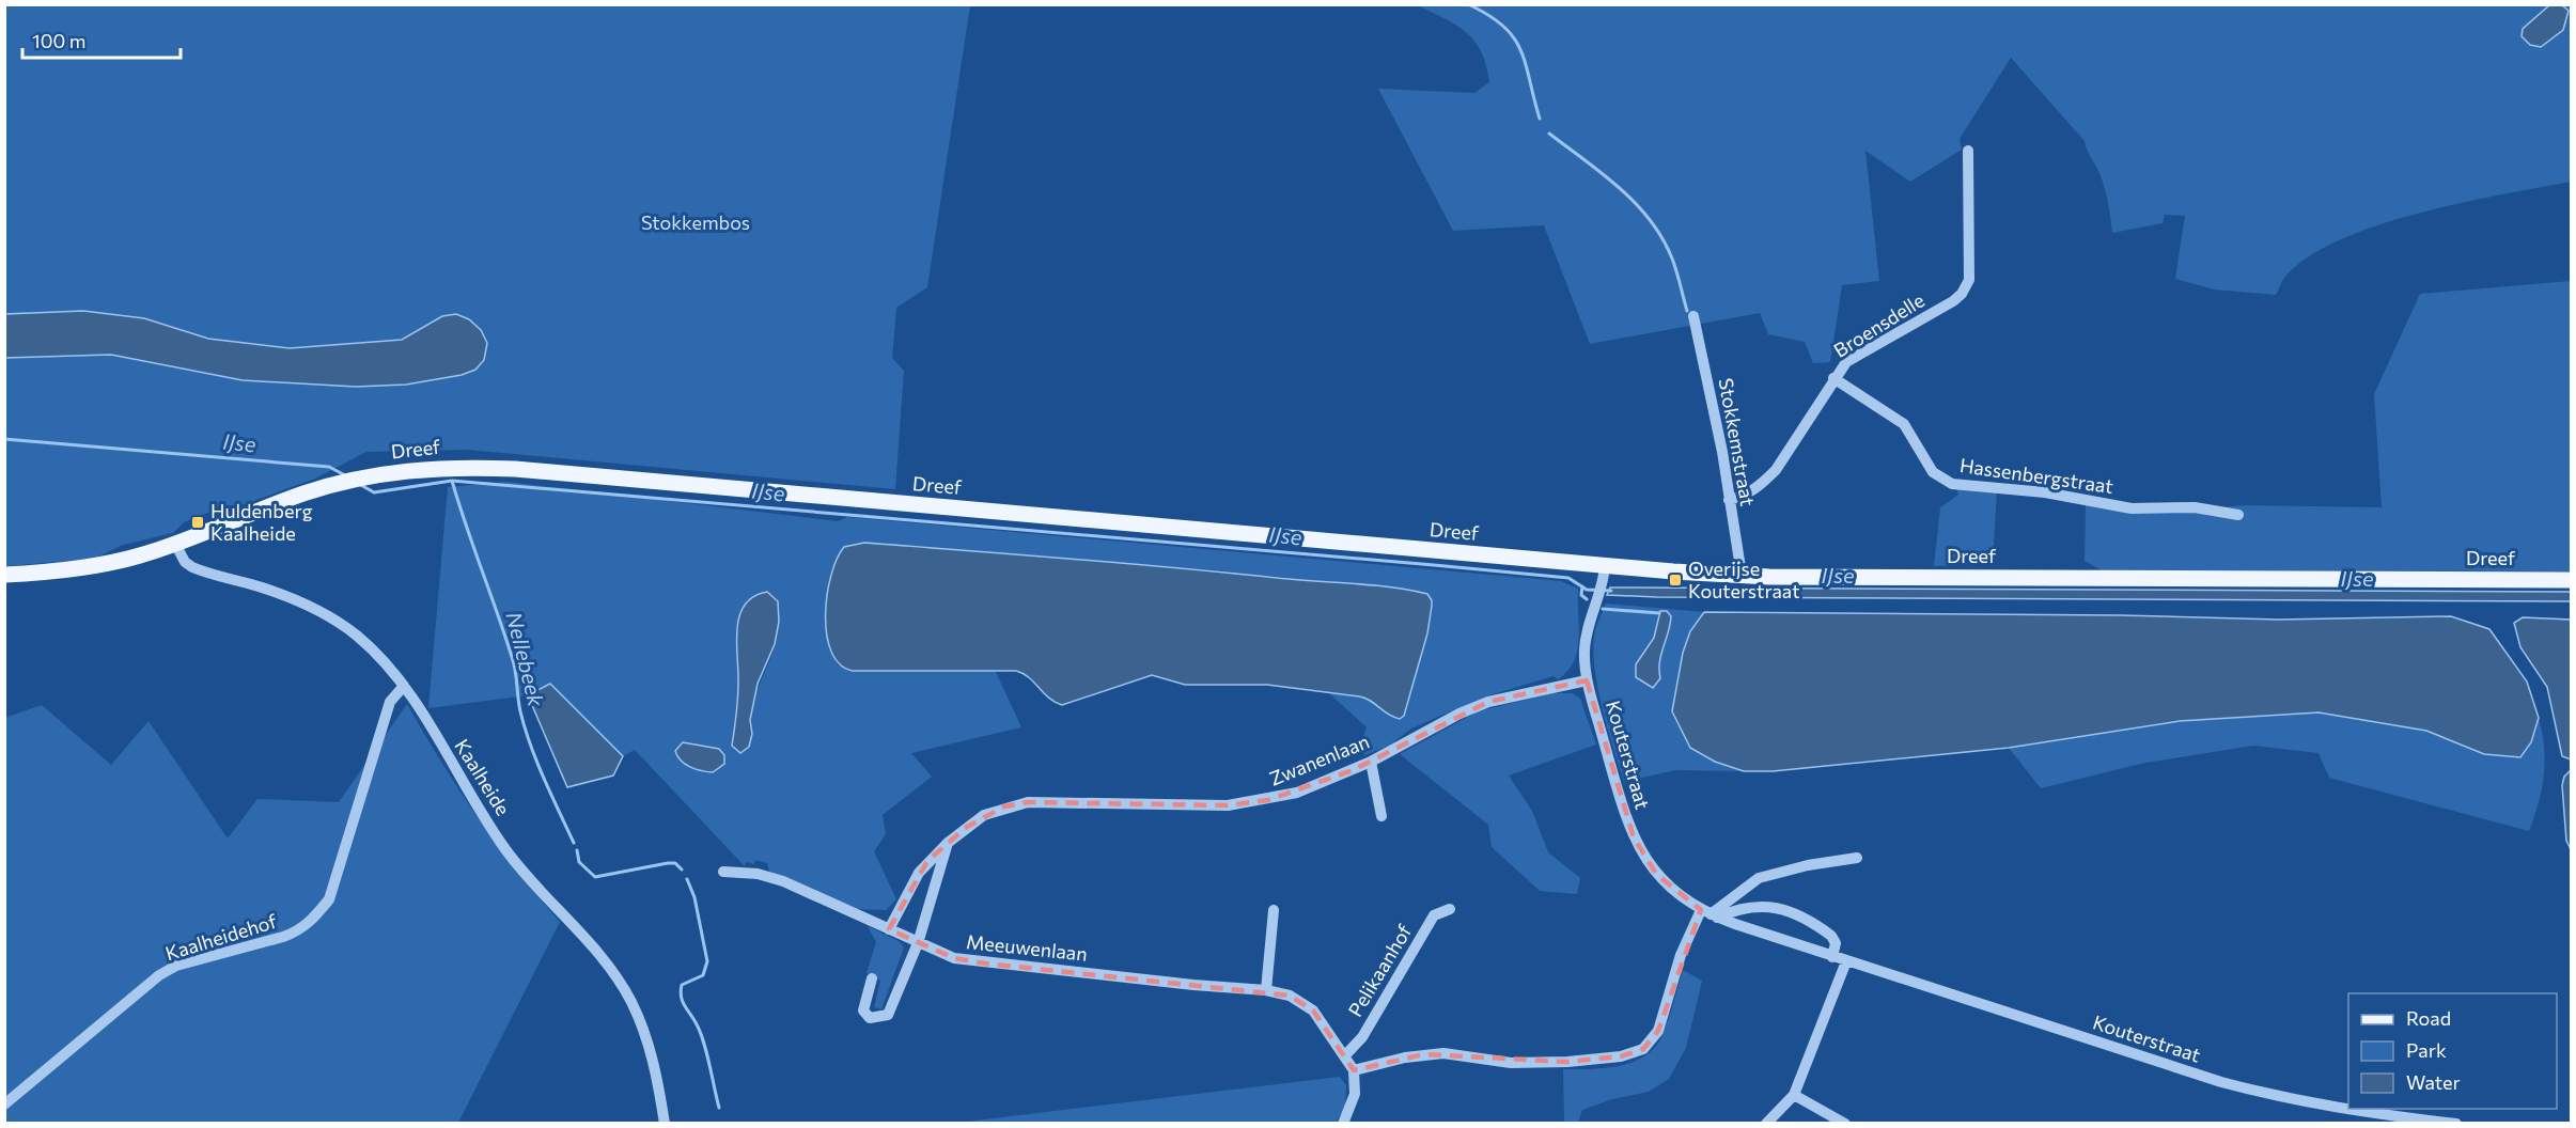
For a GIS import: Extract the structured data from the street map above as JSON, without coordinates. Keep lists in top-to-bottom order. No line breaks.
{"streets":{"main road":["Dreef"],"street":["Broensdelle","Stokkemstraat","Hassenbergstraat","Kouterstraat","Zwanenlaan","Kaalheide","Kaalheidehof","Meeuwenlaan","Pelikaanhof"]},"crossings":[["Broensdelle","Stokkemstraat"],["Broensdelle","Hassenbergstraat"],["Stokkemstraat","Dreef"],["Dreef","Kouterstraat"],["Dreef","Kaalheide"],["Kouterstraat","Zwanenlaan"],["Zwanenlaan","Meeuwenlaan"],["Kaalheide","Kaalheidehof"],["Meeuwenlaan","Pelikaanhof"]],"water":["IJse","Nellebeek"],"parks":["Stokkembos"],"places":{"transit":["Huldenberg Kaalheide","Overijse Kouterstraat"]},"legend":["Road","Park","Water"],"scale_bar":"100 m"}
